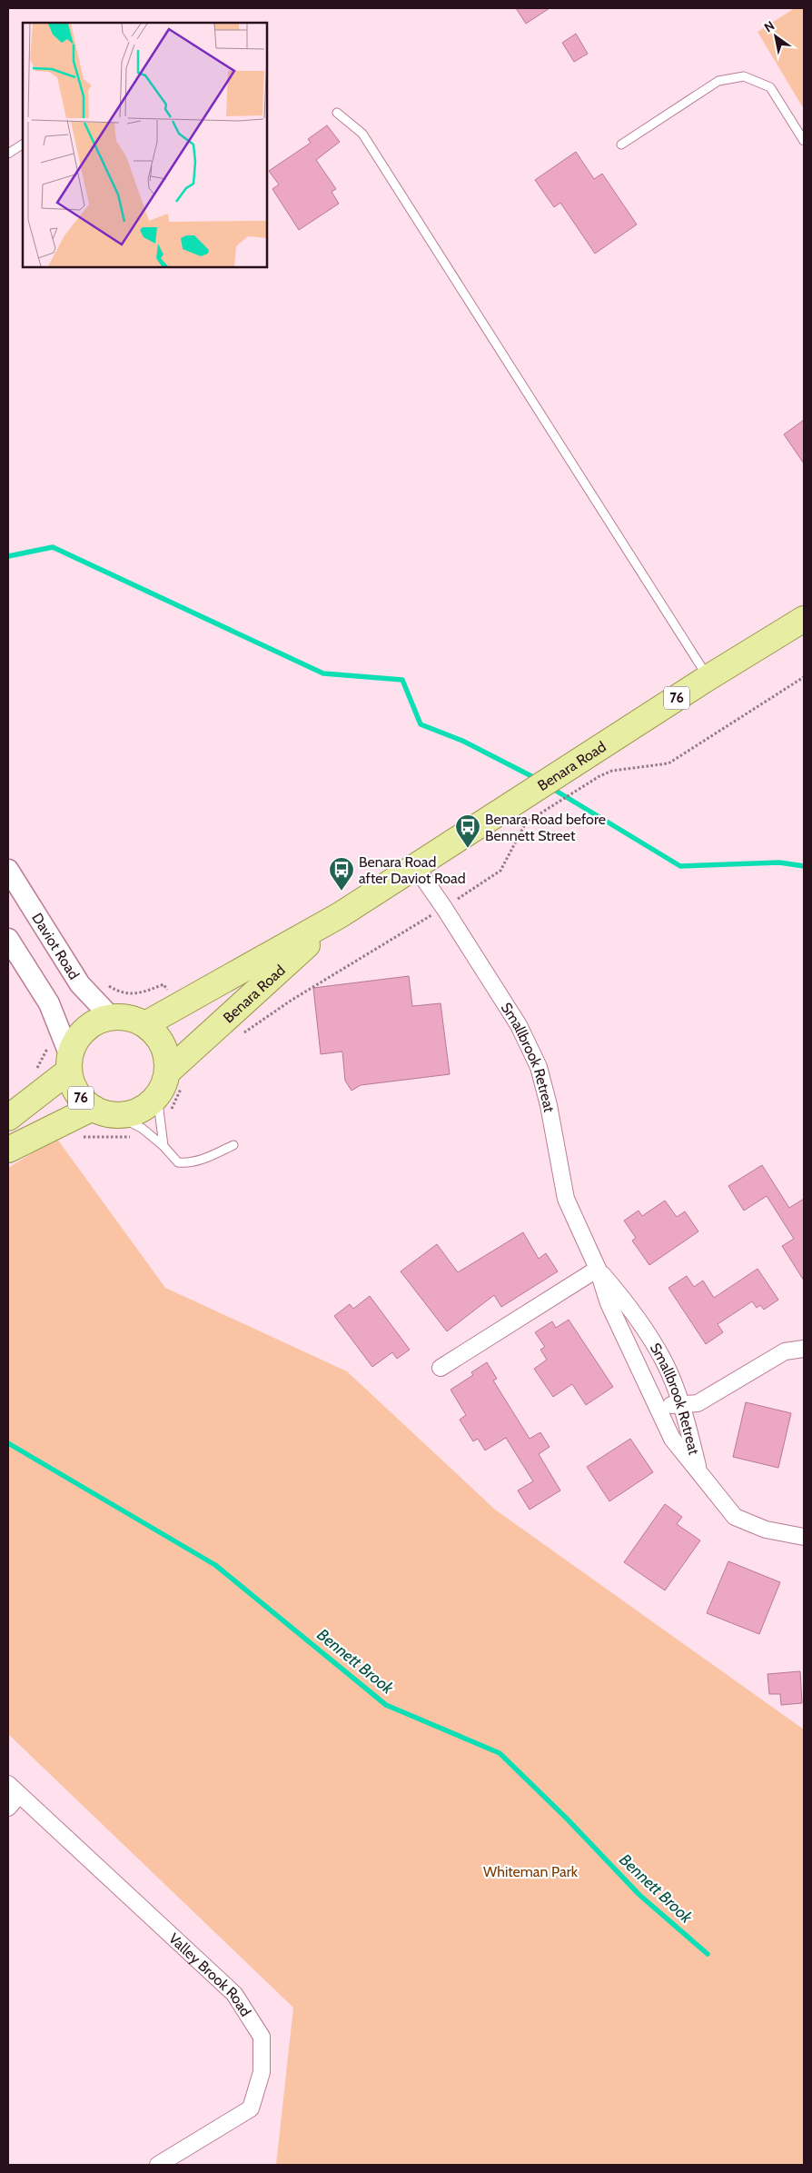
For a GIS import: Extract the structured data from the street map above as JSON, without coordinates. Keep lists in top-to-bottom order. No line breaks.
{"streets":{"main road":["76","Benara Road"],"street":["Daviot Road","Smallbrook Retreat","Valley Brook Road"]},"crossings":[["76","Benara Road"],["76","Daviot Road"],["Benara Road","Daviot Road"],["Benara Road","Smallbrook Retreat"]],"water":["Bennett Brook"],"parks":["Whiteman Park"],"places":{"bus stop":["Benara Road before Bennett Street","Benara Road after Daviot Road"]},"north":"top left"}
